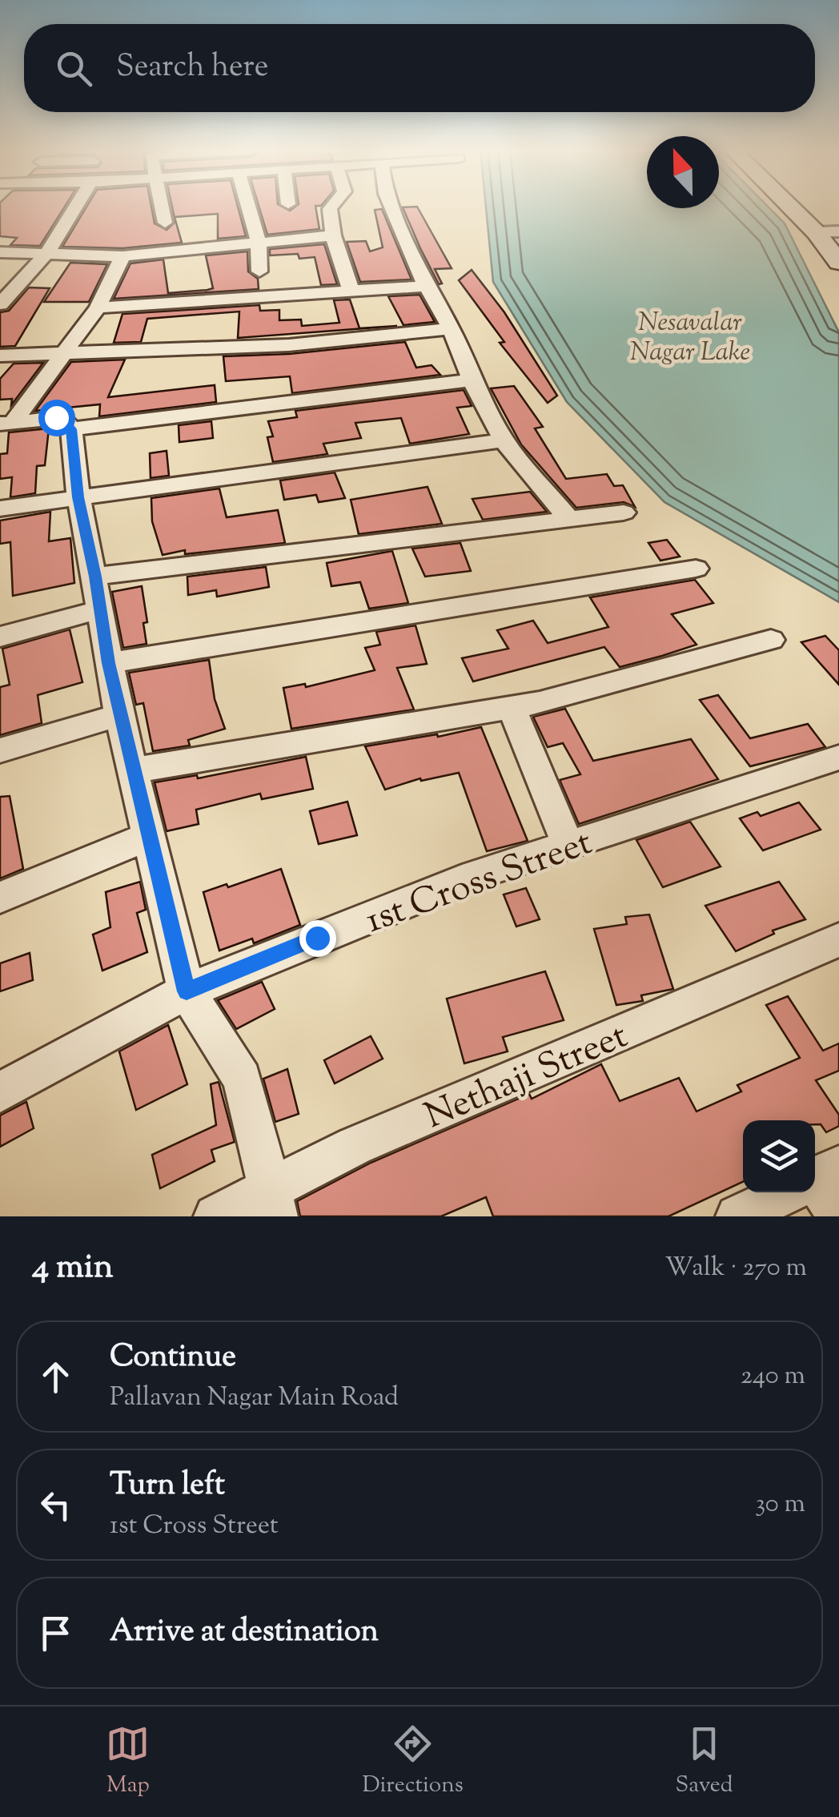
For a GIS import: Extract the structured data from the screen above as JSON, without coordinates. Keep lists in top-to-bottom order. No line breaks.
{"streets":{"street":["1st Cross Street","Nethaji Street"]},"water":["Nesavalar Nagar Lake"],"north":"top","page":{"search":"Search here","heading":["4 min","Walk · 270 m"],"list":[["Continue","Pallavan Nagar Main Road","240 m"],["Turn left","1st Cross Street","30 m"],"Arrive at destination"],"nav":["Map","Directions","Saved"]}}
